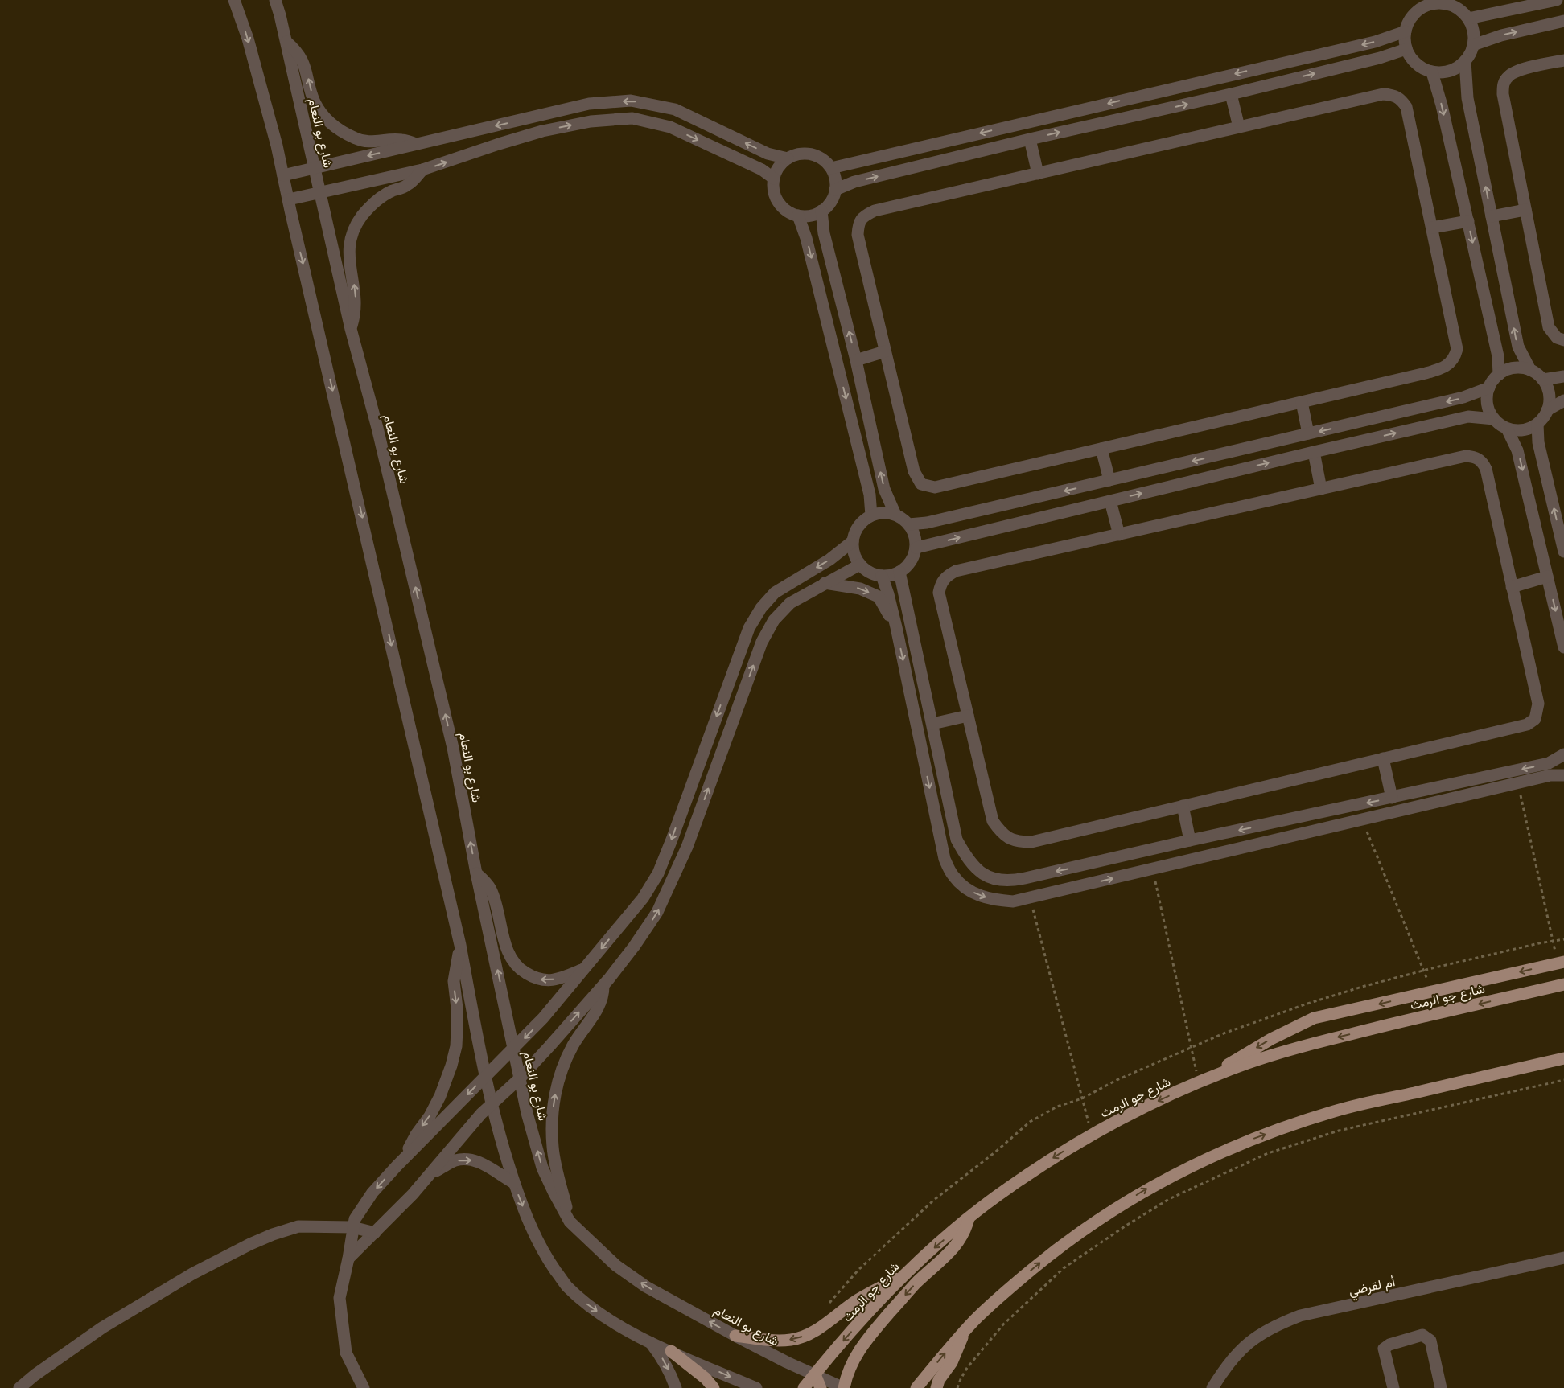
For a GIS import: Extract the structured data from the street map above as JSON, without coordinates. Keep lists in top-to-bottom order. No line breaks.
{"streets":{"main road":["شارع جو الرمث"],"street":["شارع بو النعام","أم لقرضي"]},"crossings":[["شارع بو النعام","شارع جو الرمث"]]}
